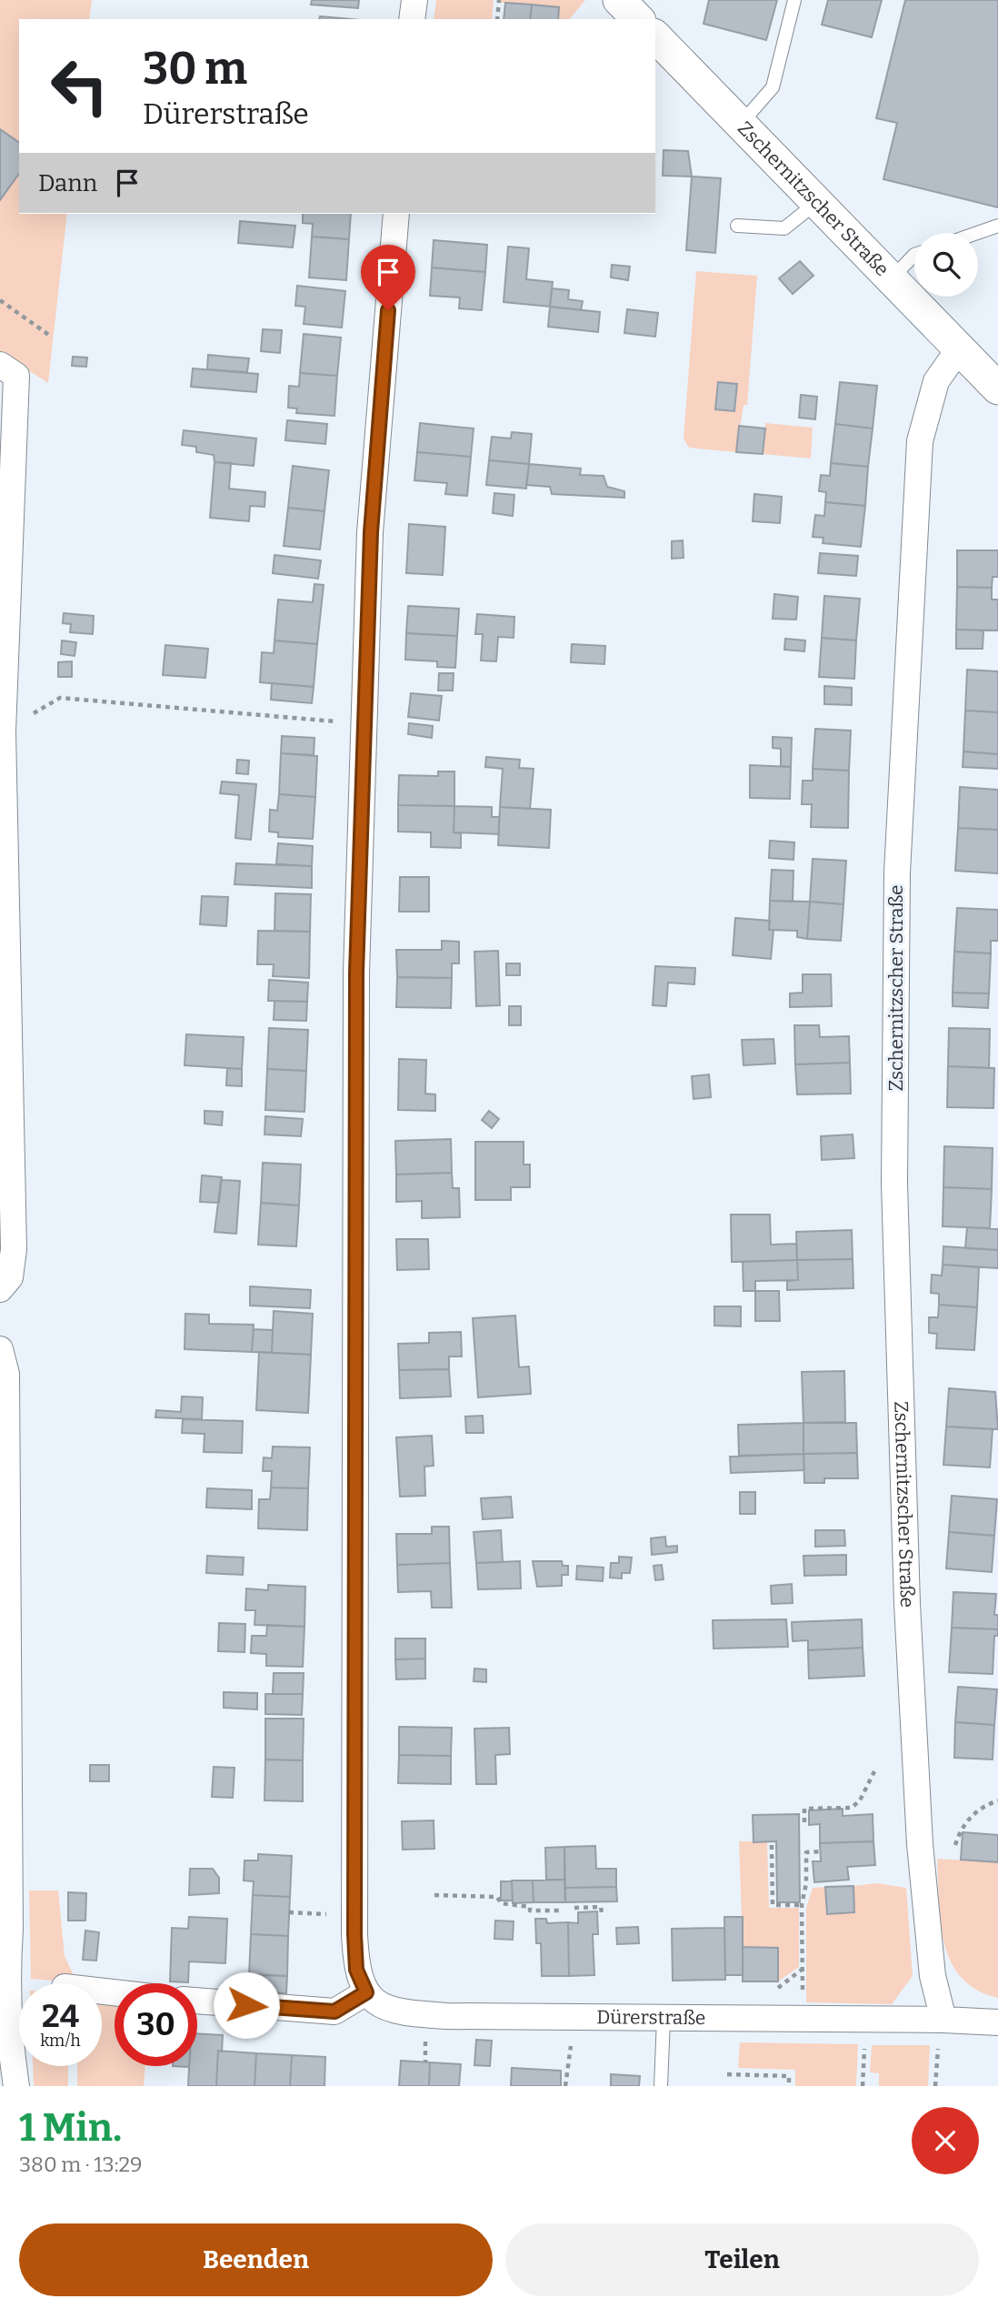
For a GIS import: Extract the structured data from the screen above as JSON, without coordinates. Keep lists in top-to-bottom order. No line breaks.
{"streets":{"street":["Zschernitzscher Straße","Dürerstraße"]},"crossings":[["Zschernitzscher Straße","Dürerstraße"]],"page":{"turn":["30 m","Dürerstraße"],"then":"Dann","speed":"24 km/h","limit":"30","heading":["1 Min.","380 m · 13:29"],"buttons":["Beenden","Teilen"]}}
